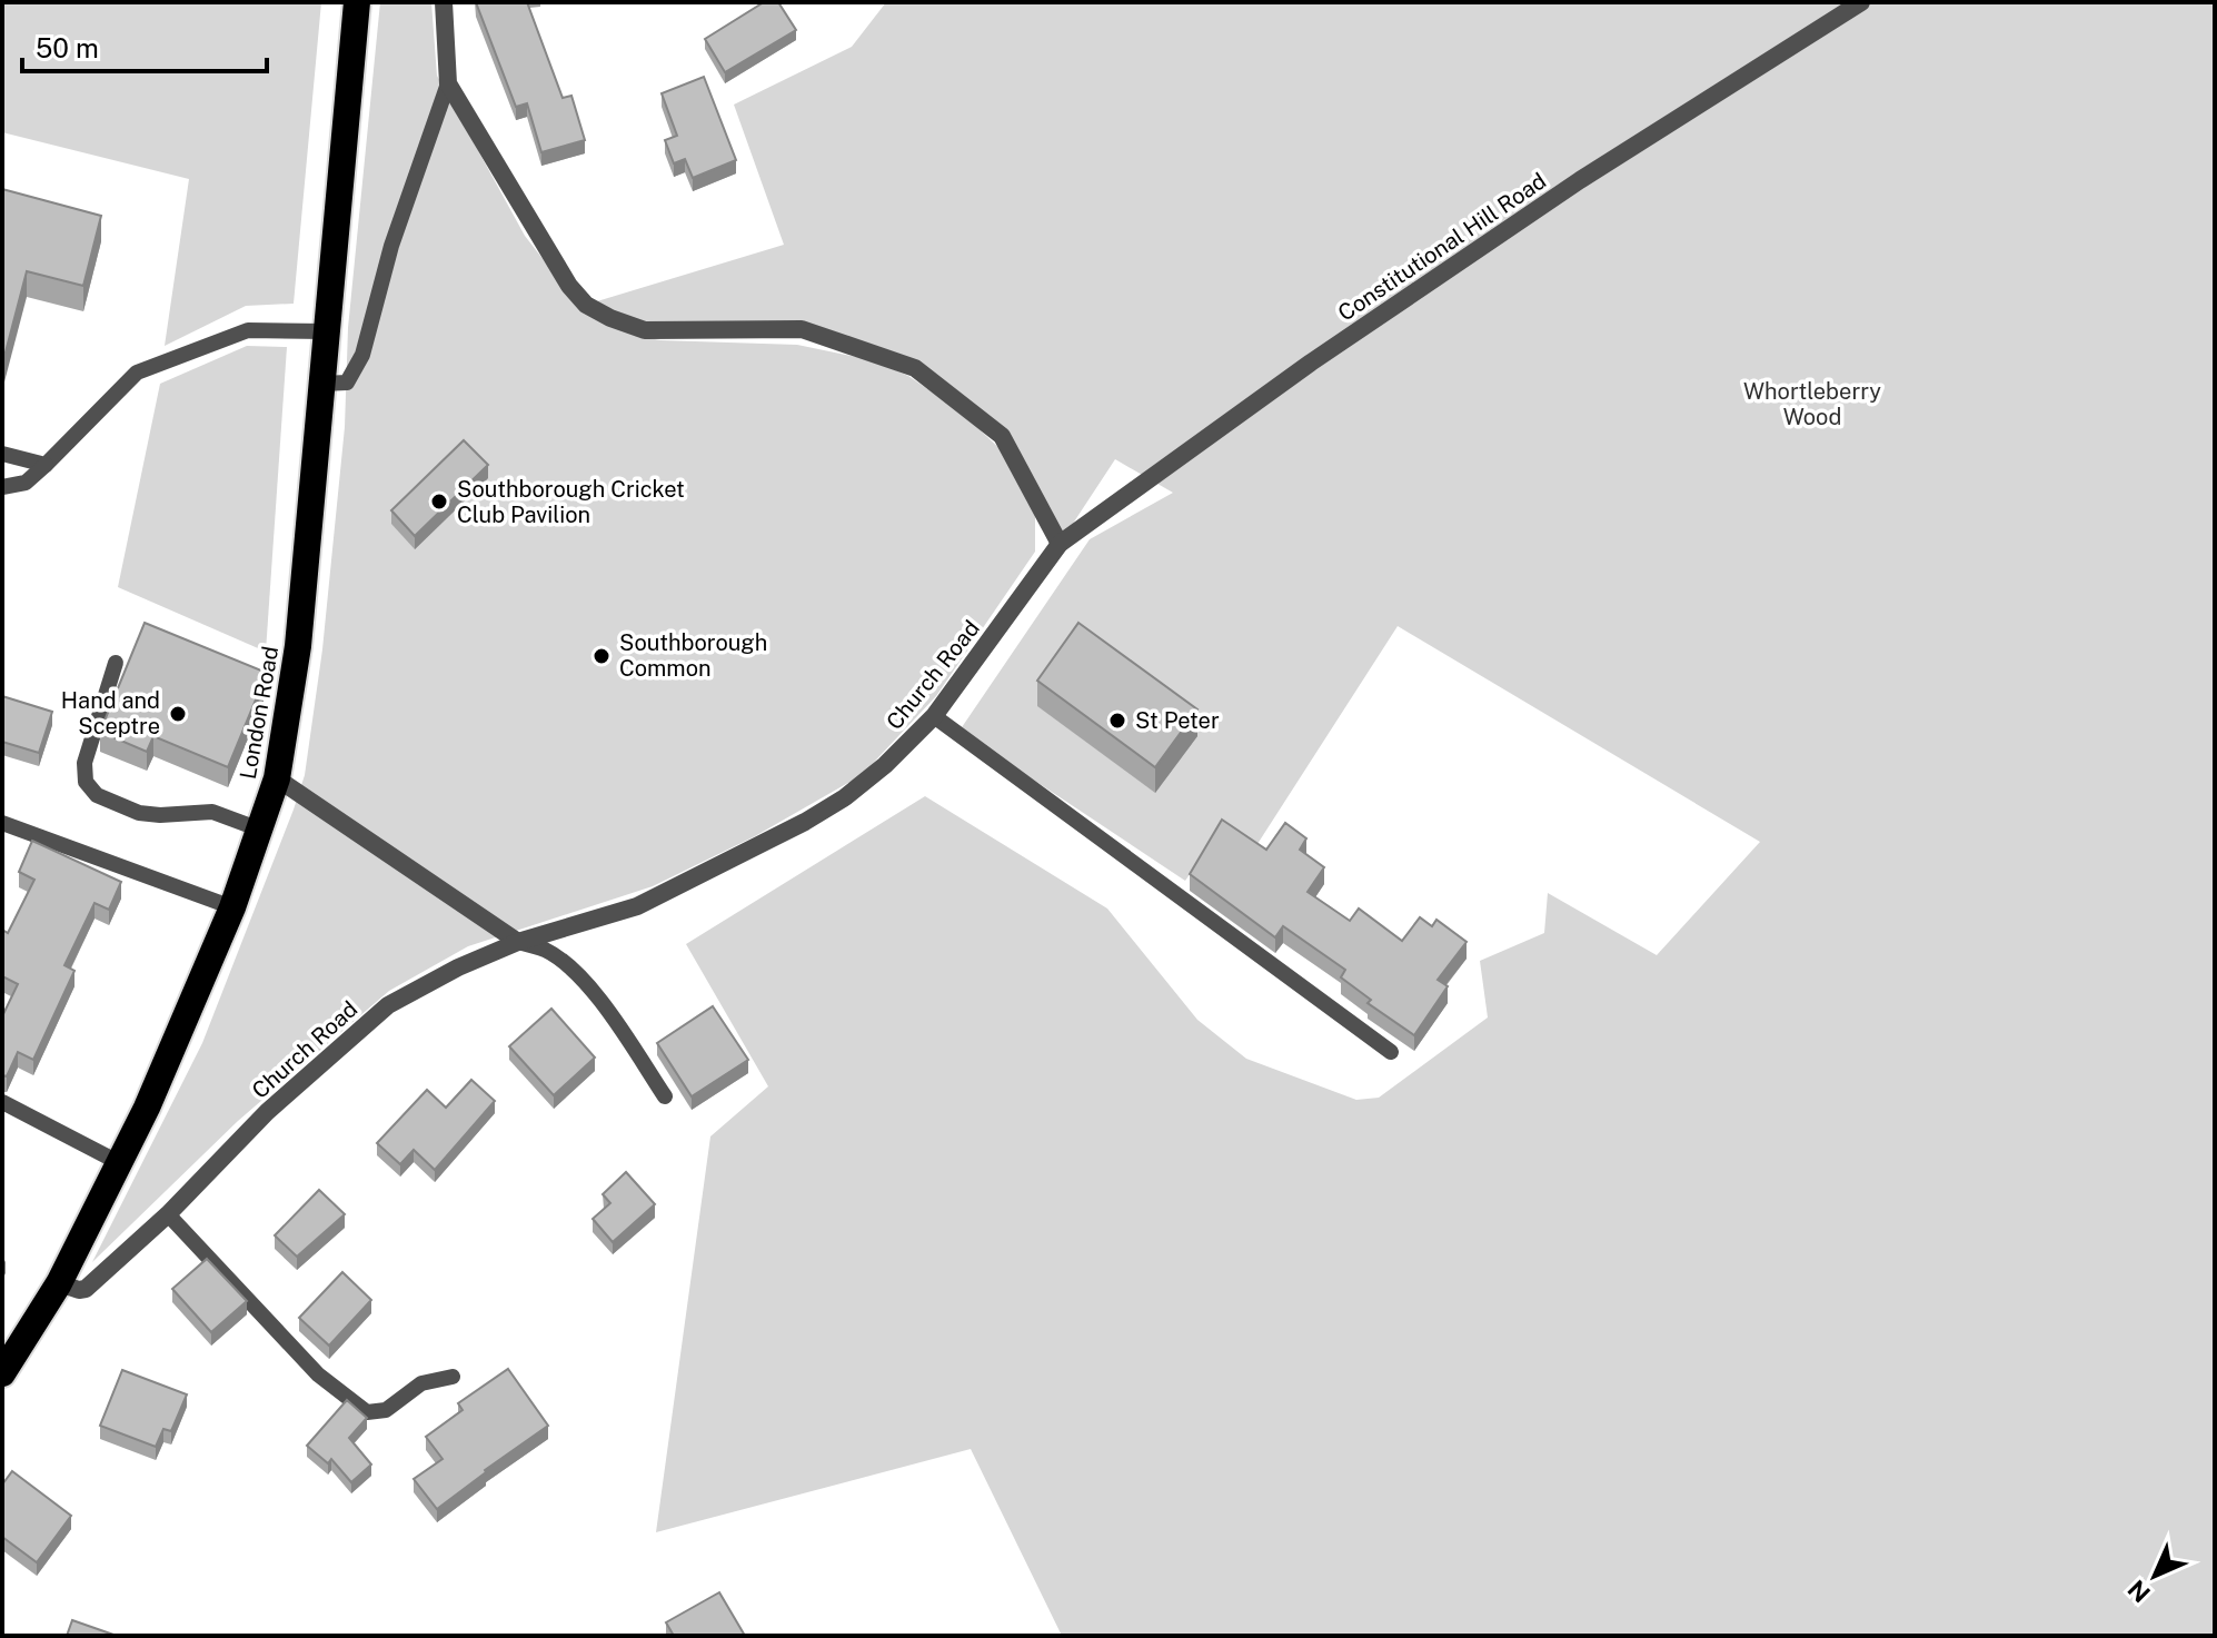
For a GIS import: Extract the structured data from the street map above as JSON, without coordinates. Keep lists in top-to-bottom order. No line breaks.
{"streets":{"highway":["London Road"],"street":["Constitutional Hill Road","Church Road"]},"crossings":[["Constitutional Hill Road","Church Road"],["Church Road","London Road"]],"parks":["Whortleberry Wood"],"places":["Southborough Cricket Club Pavilion","Southborough Common","Hand and Sceptre","St Peter"],"scale_bar":"50 m","north":"bottom left"}
